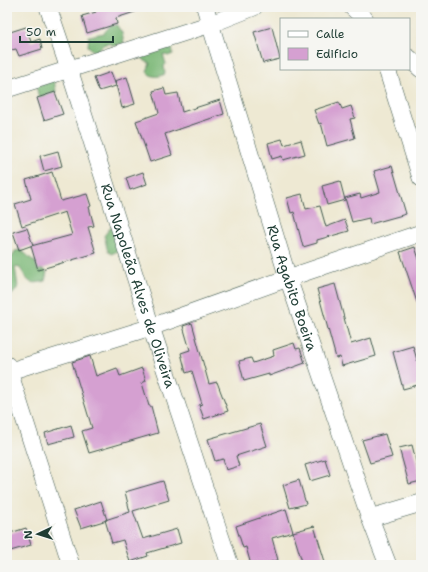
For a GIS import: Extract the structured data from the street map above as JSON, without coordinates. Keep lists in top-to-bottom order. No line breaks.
{"streets":{"street":["Rua Napoleão Alves de Oliveira","Rua Agabito Boeira"]},"legend":["Calle","Edificio"],"scale_bar":"50 m","north":"left"}
